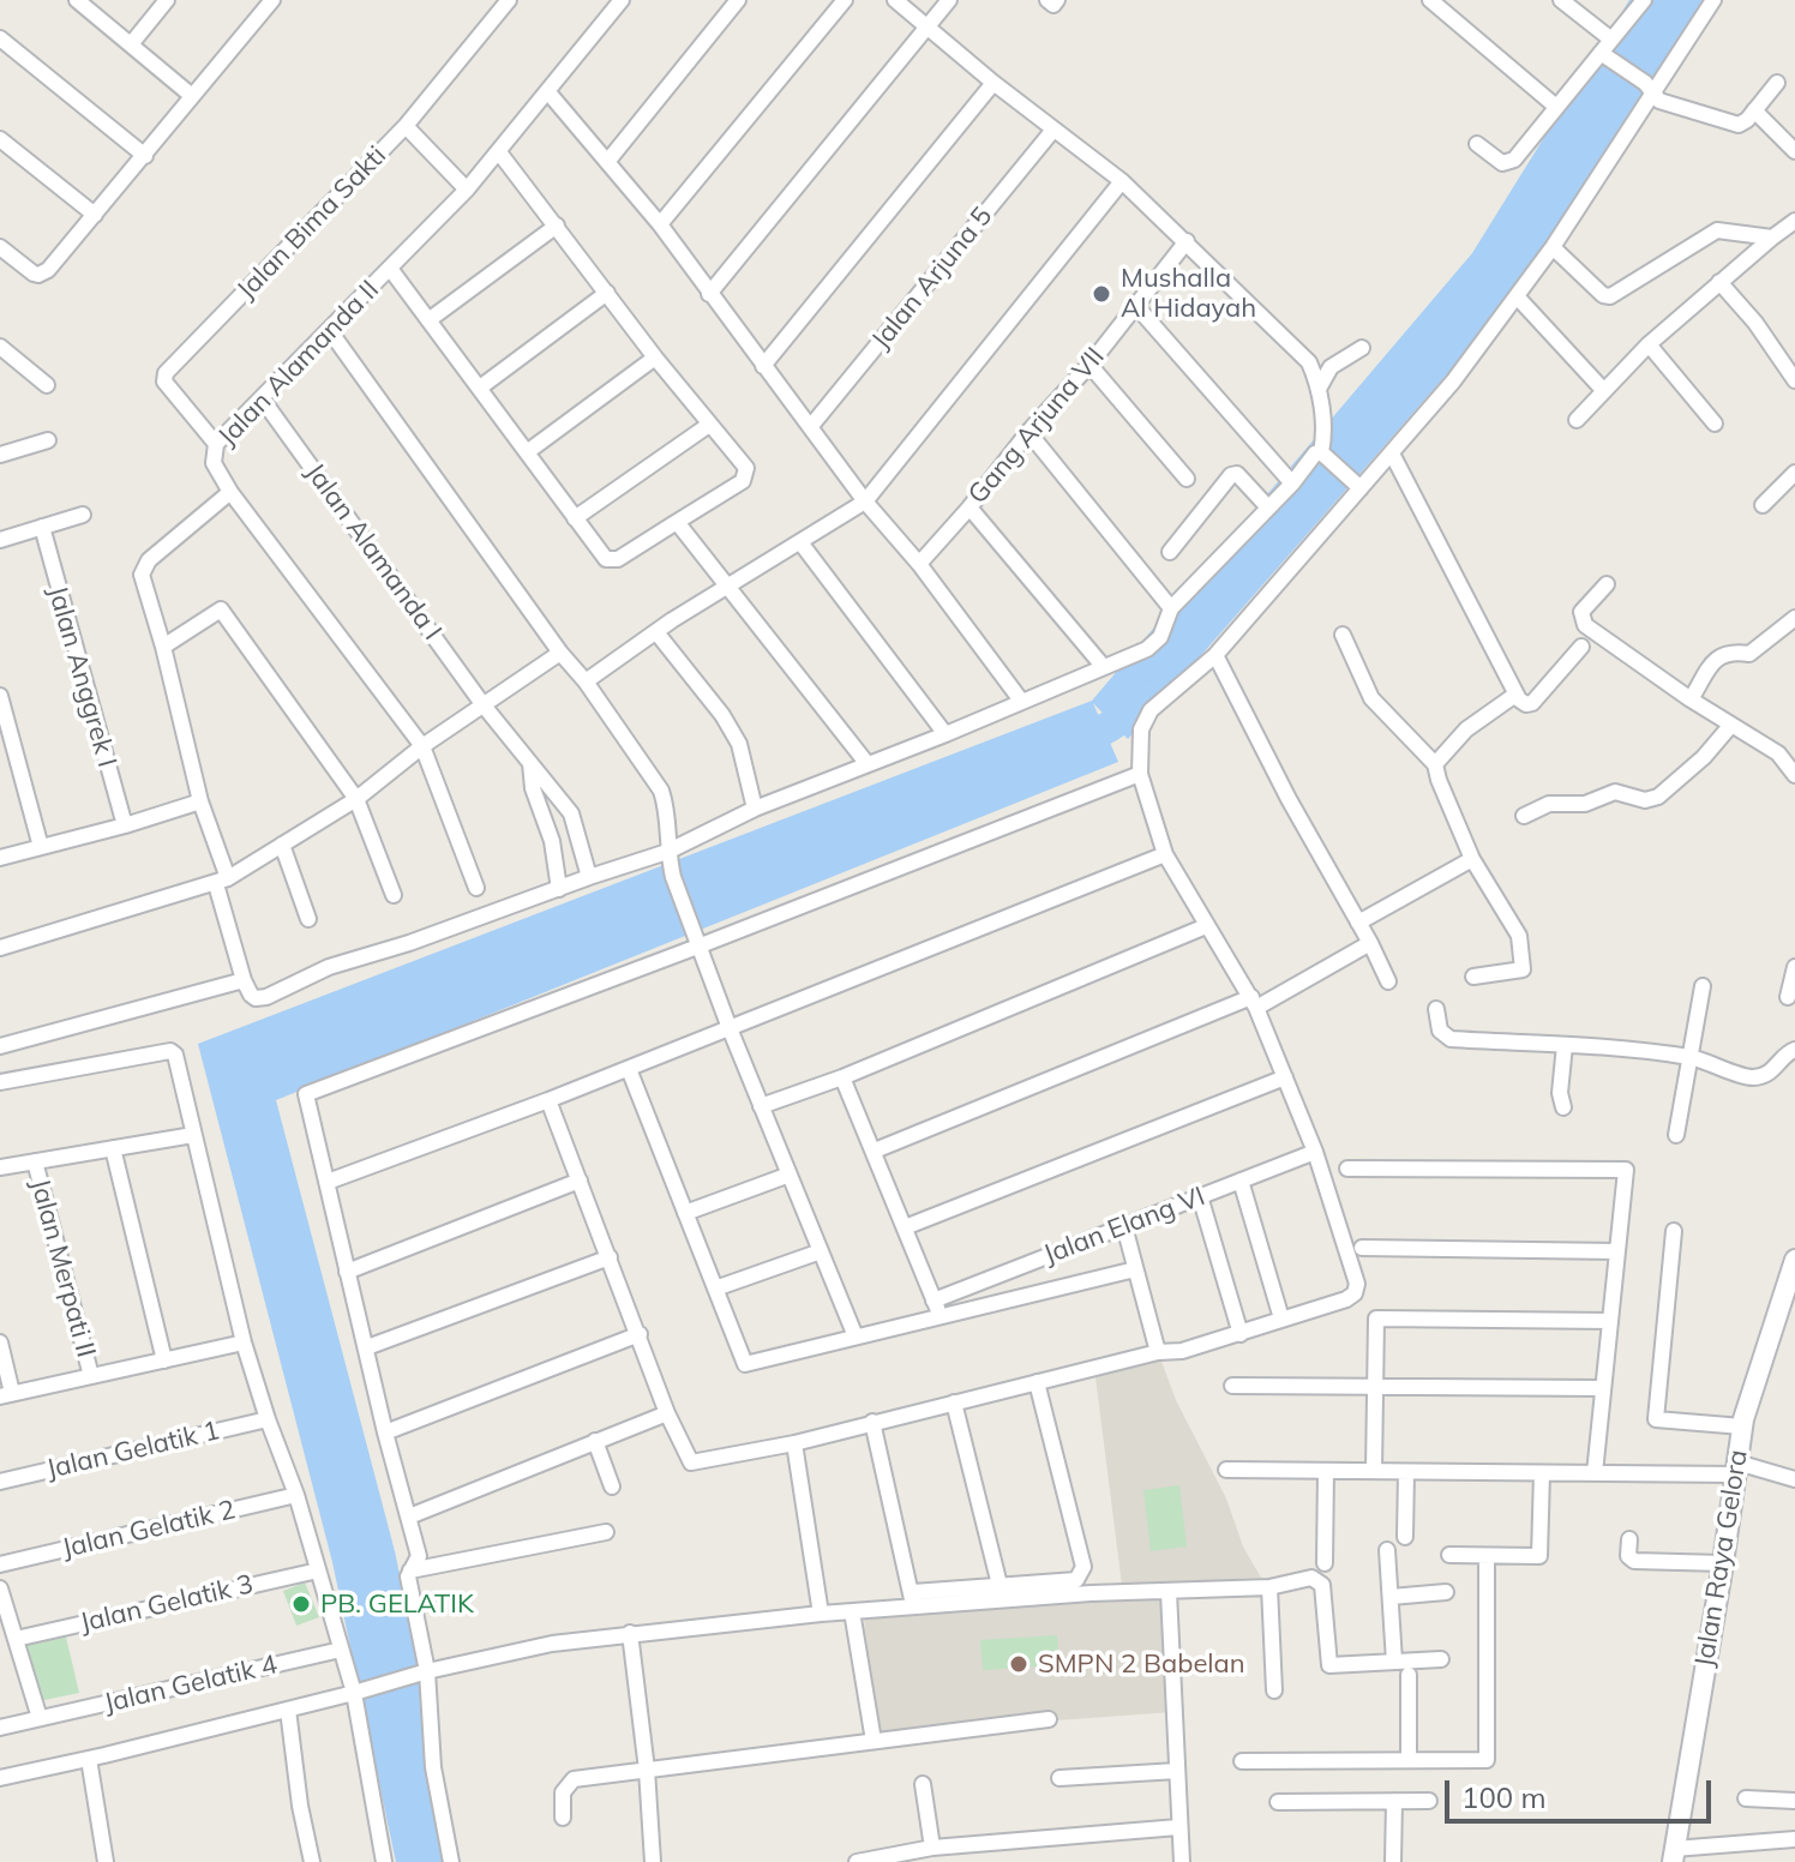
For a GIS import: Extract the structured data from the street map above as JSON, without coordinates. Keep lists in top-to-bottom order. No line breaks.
{"streets":{"street":["Jalan Bima Sakti","Jalan Arjuna 5","Jalan Alamanda II","Gang Arjuna VII","Jalan Alamanda I","Jalan Anggrek I","Jalan Elang VI","Jalan Merpati II","Jalan Gelatik 1","Jalan Gelatik 2","Jalan Raya Gelora","Jalan Gelatik 3","Jalan Gelatik 4"]},"crossings":[["Jalan Bima Sakti","Jalan Alamanda II"],["Jalan Alamanda II","Jalan Alamanda I"]],"places":["Mushalla Al Hidayah","PB. GELATIK","SMPN 2 Babelan"],"scale_bar":"100 m"}
